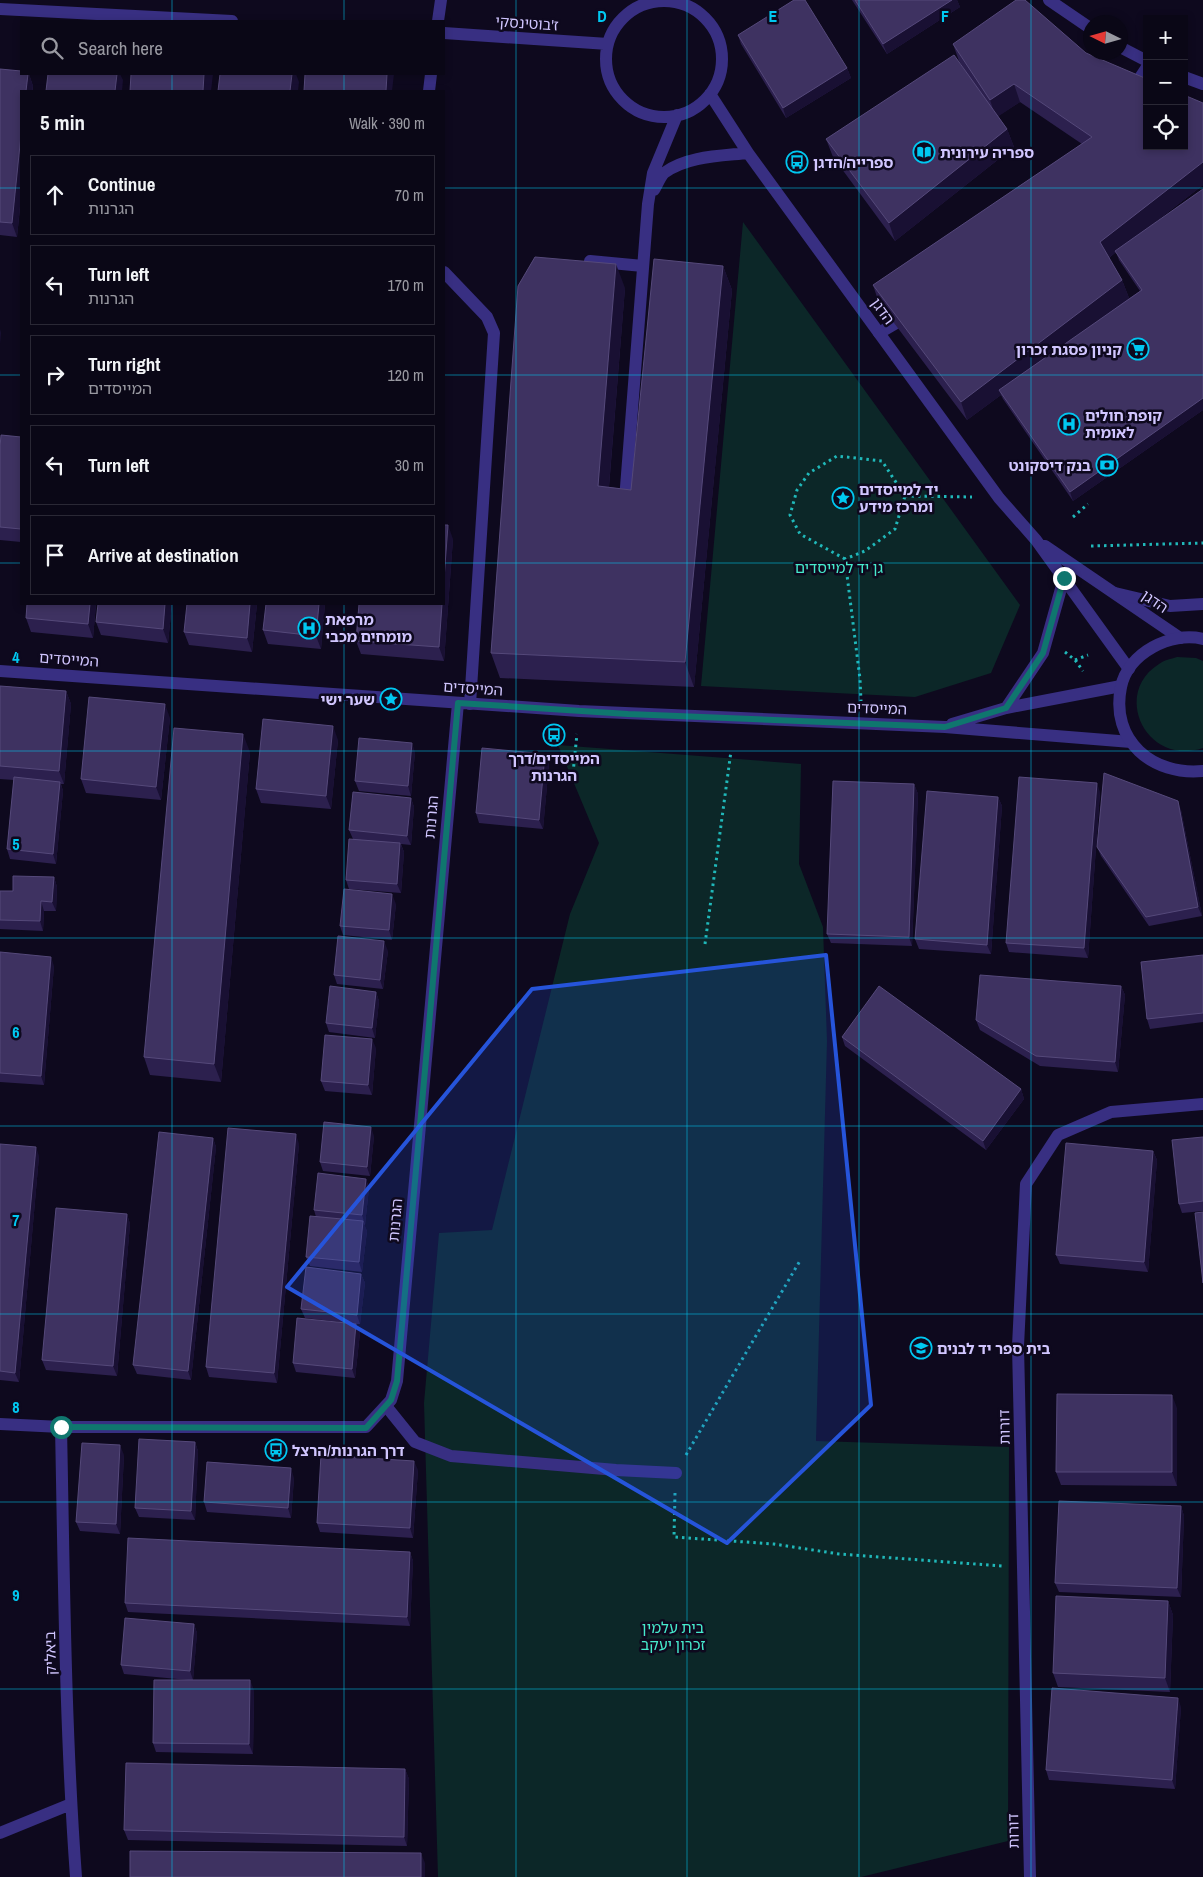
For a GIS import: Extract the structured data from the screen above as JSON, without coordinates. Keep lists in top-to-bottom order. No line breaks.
{"streets":{"street":["ז'בוטינסקי","הדגן","המייסדים","הגרנות","דורות","ביאליק"]},"crossings":[["ז'בוטינסקי","הדגן"],["המייסדים","הגרנות"],["הגרנות","ביאליק"]],"parks":["גן יד למייסדים","בית עלמין זכרון יעקב"],"places":{"library":["ספריה עירונית"],"bus stop":["ספרייה/הדגן","המייסדים/דרך הגרנות","דרך הגרנות/הרצל"],"supermarket":["קניון פסגת זכרון"],"hospital":["קופת חולים לאומית","מרפאת מומחים מכבי"],"bank":["בנק דיסקונט"],"place":["יד למייסדים ומרכז מידע","שער ישי"],"school or university":["בית ספר יד לבנים"]},"north":"left","page":{"map_buttons":["+","−"],"search":"Search here","heading":["5 min","Walk · 390 m"],"list":[["Continue","הגרנות","70 m"],["Turn left","הגרנות","170 m"],["Turn right","המייסדים","120 m"],["Turn left","30 m"],"Arrive at destination"]},"grid":{"columns":["D","E","F"],"rows":["4","5","6","7","8","9"]}}
